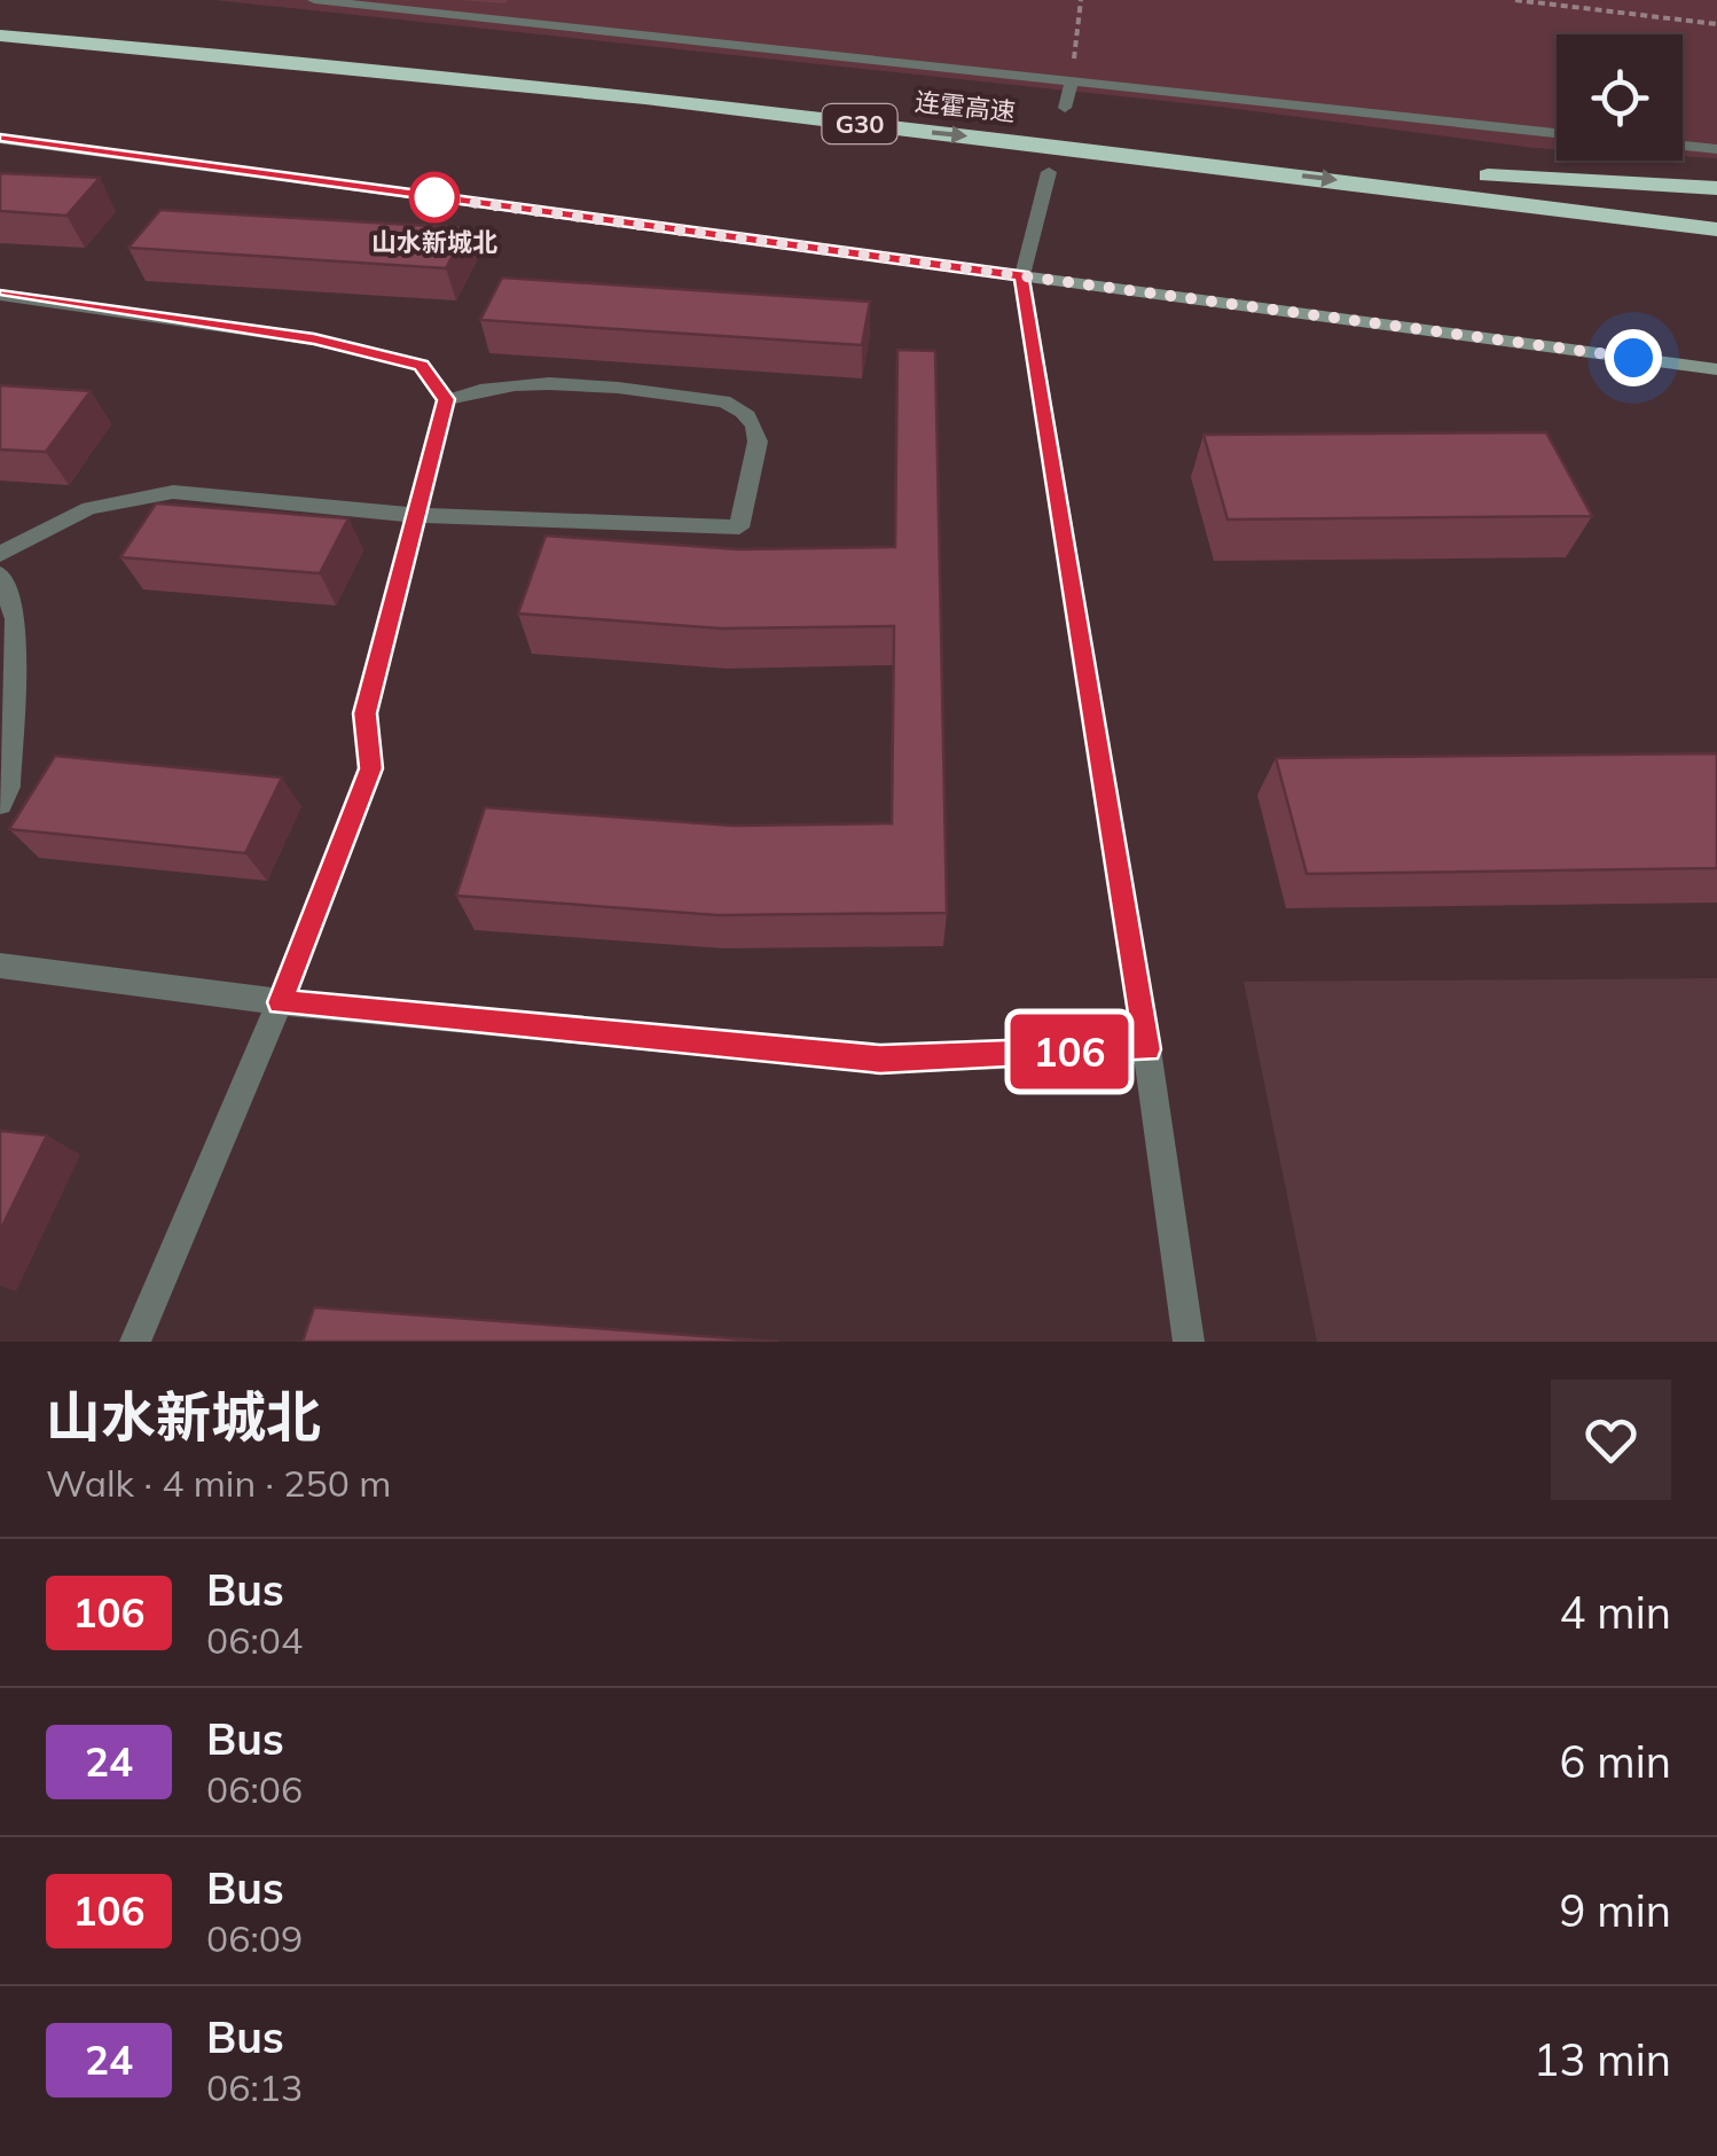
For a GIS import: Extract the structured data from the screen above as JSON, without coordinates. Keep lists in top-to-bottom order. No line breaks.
{"streets":{"highway":["连霍高速","G30"]},"places":["山水新城北"],"lines":["bus line 106"],"page":{"on_map":"106","heading":["山水新城北","Walk · 4 min · 250 m"],"list":[{"mark":"106","name":"Bus","note":"06:04","value":"4 min"},{"mark":"24","name":"Bus","note":"06:06","value":"6 min"},{"mark":"106","name":"Bus","note":"06:09","value":"9 min"},{"mark":"24","name":"Bus","note":"06:13","value":"13 min"}]}}
